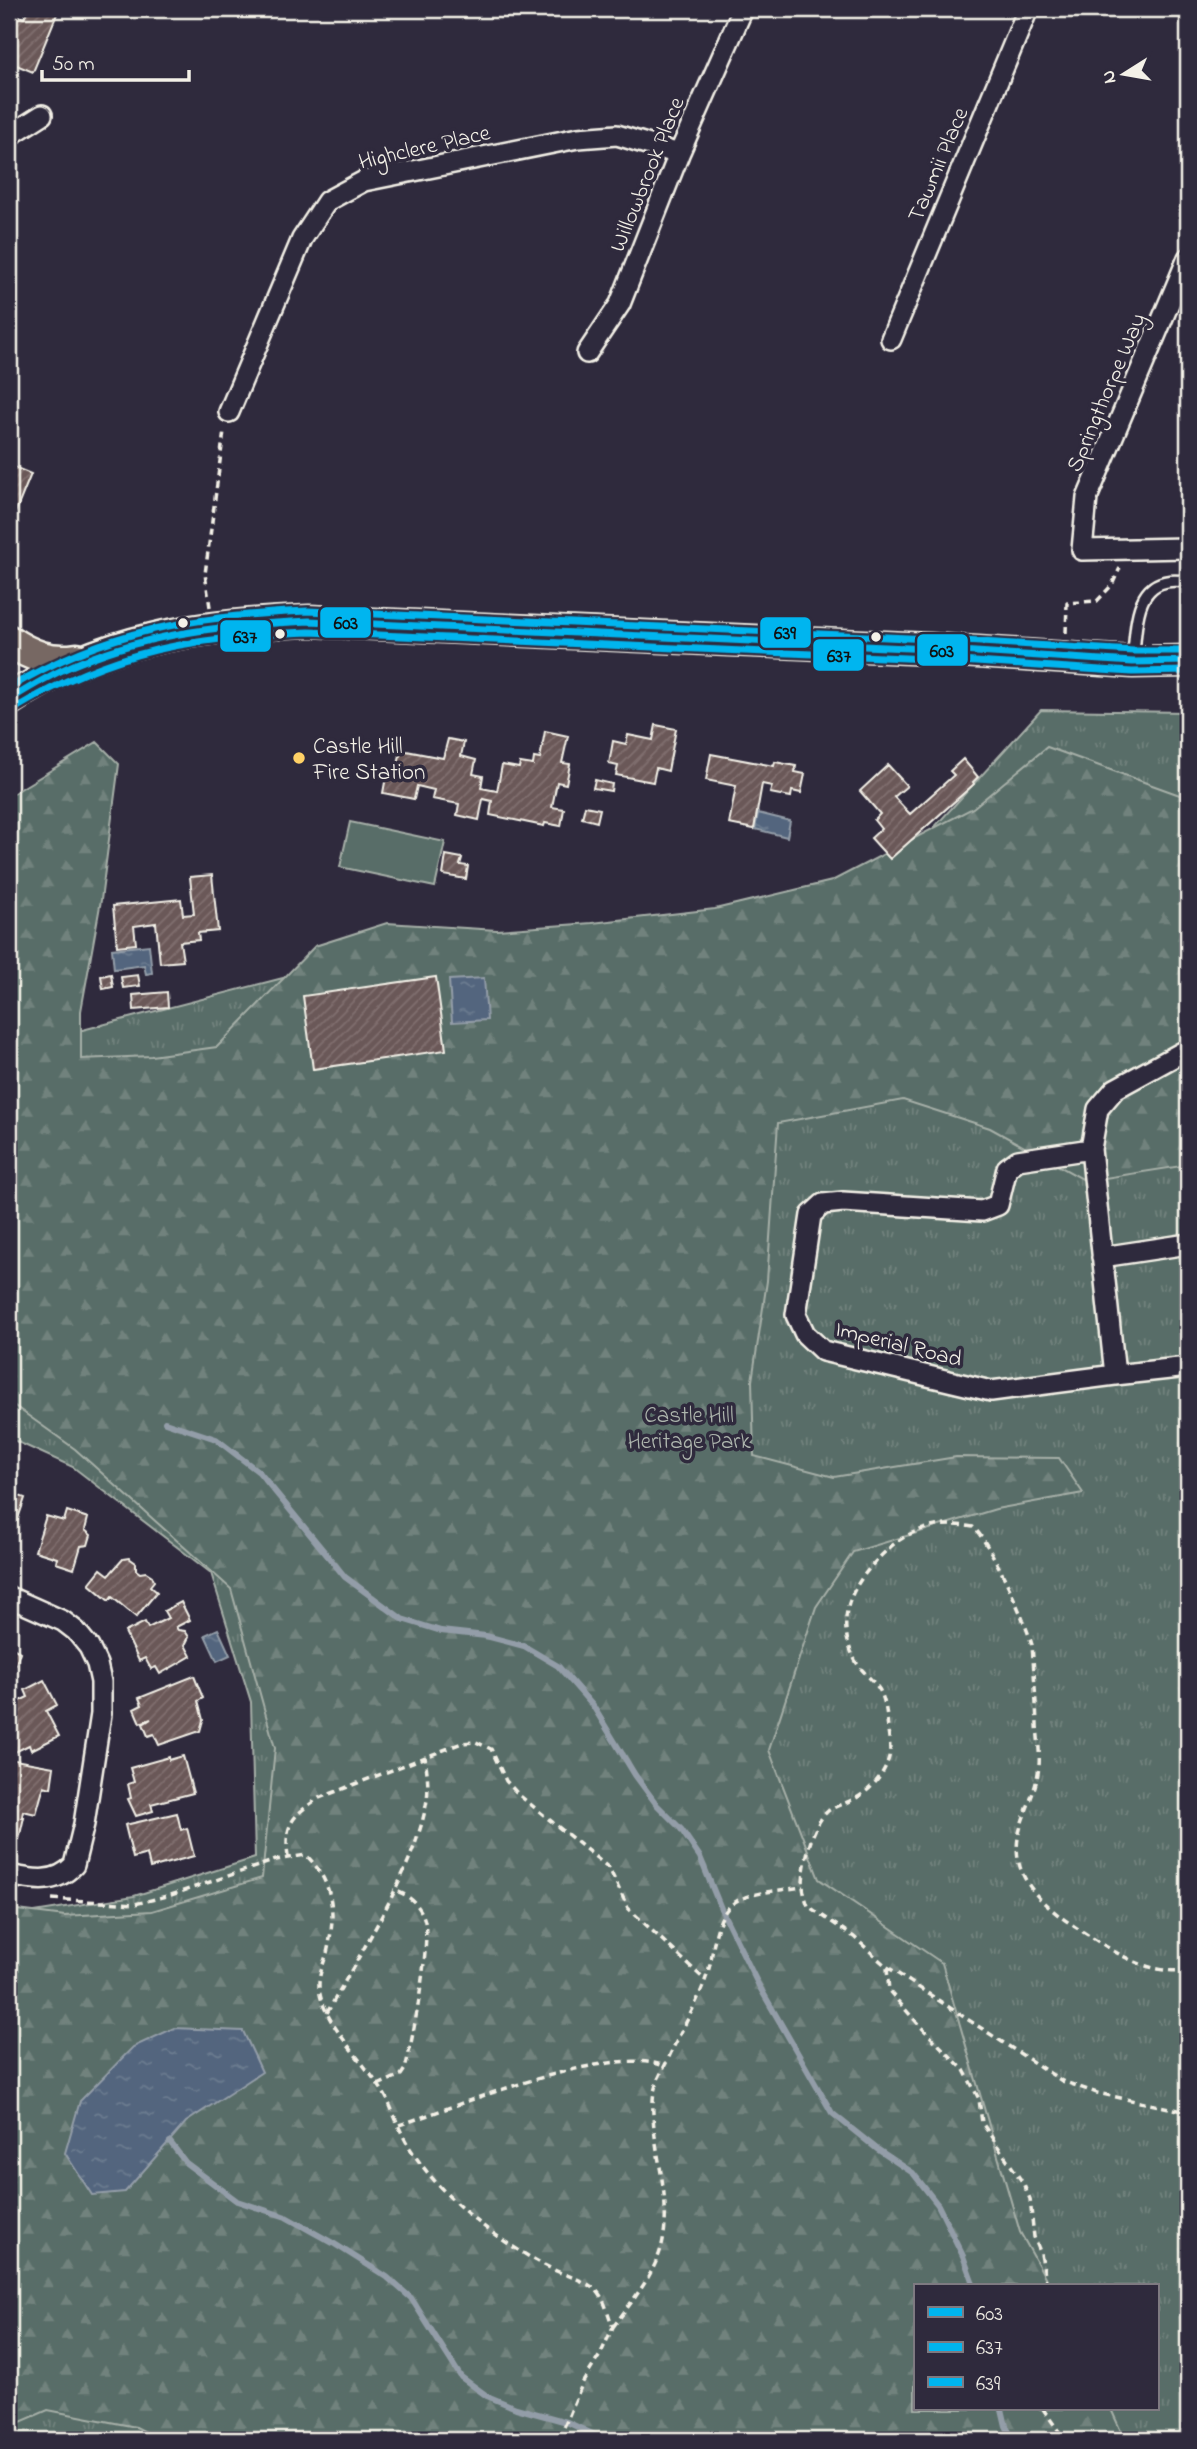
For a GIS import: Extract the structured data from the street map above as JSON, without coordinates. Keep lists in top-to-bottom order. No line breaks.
{"streets":{"street":["Highclere Place","Tawmii Place","Willowbrook Place","Springthorpe Way","Imperial Road"]},"crossings":[["Highclere Place","Willowbrook Place"]],"parks":["Castle Hill Heritage Park"],"places":["Castle Hill Fire Station"],"lines":["transit line 639","transit line 603","transit line 637"],"legend":["603","637","639"],"scale_bar":"50 m","north":"left"}
